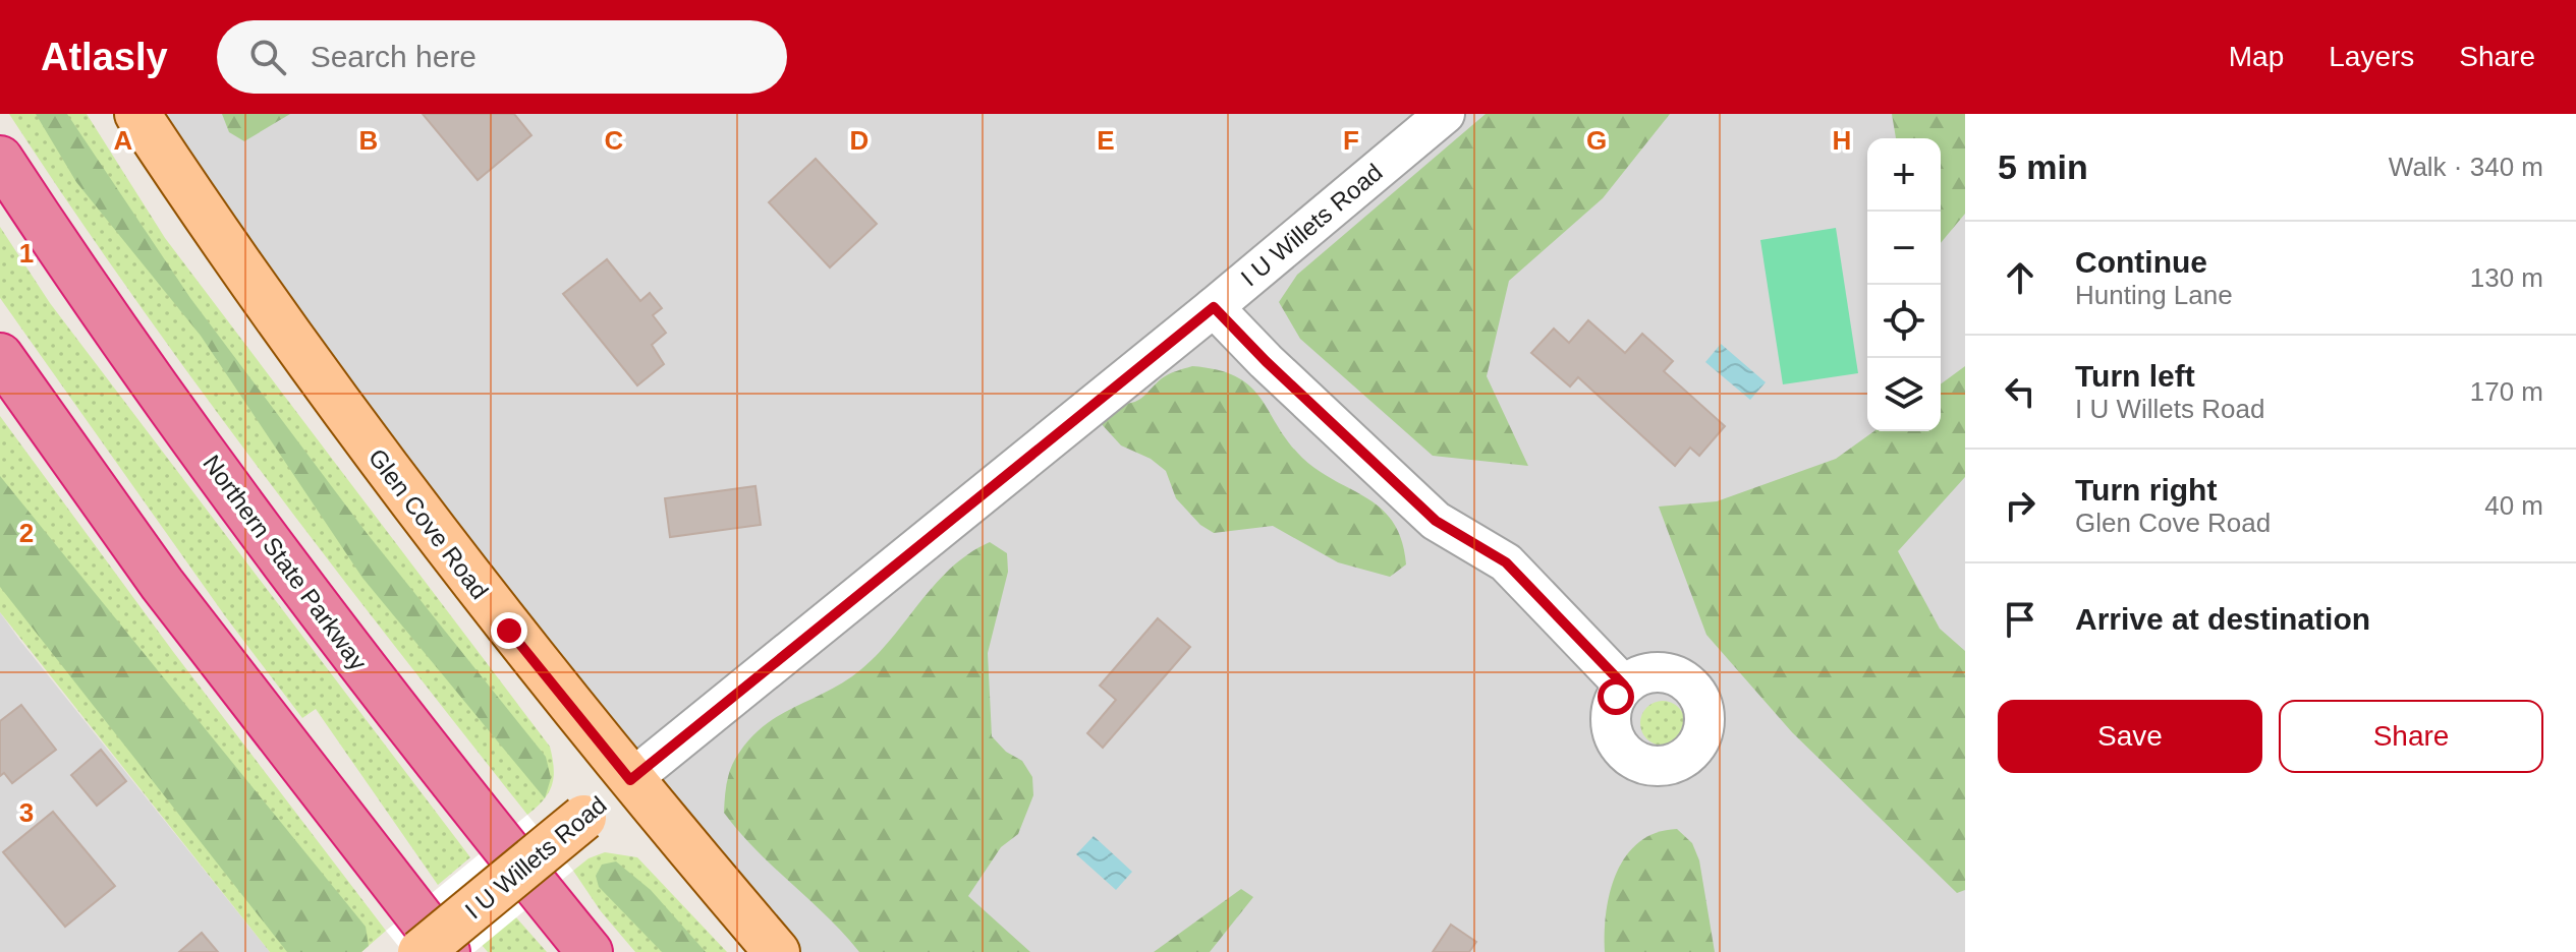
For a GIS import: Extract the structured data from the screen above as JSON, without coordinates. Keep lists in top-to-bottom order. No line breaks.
{"streets":{"highway":["Northern State Parkway"],"main road":["I U Willets Road","Glen Cove Road"]},"crossings":[["I U Willets Road","Glen Cove Road"]],"page":{"header":"Atlasly","search":"Search here","nav":["Map","Layers","Share"],"heading":["5 min","Walk · 340 m"],"map_buttons":["+","−"],"list":[["Continue","Hunting Lane","130 m"],["Turn left","I U Willets Road","170 m"],["Turn right","Glen Cove Road","40 m"],"Arrive at destination"],"buttons":["Save","Share"]},"grid":{"columns":["A","B","C","D","E","F","G","H"],"rows":["1","2","3"]}}
